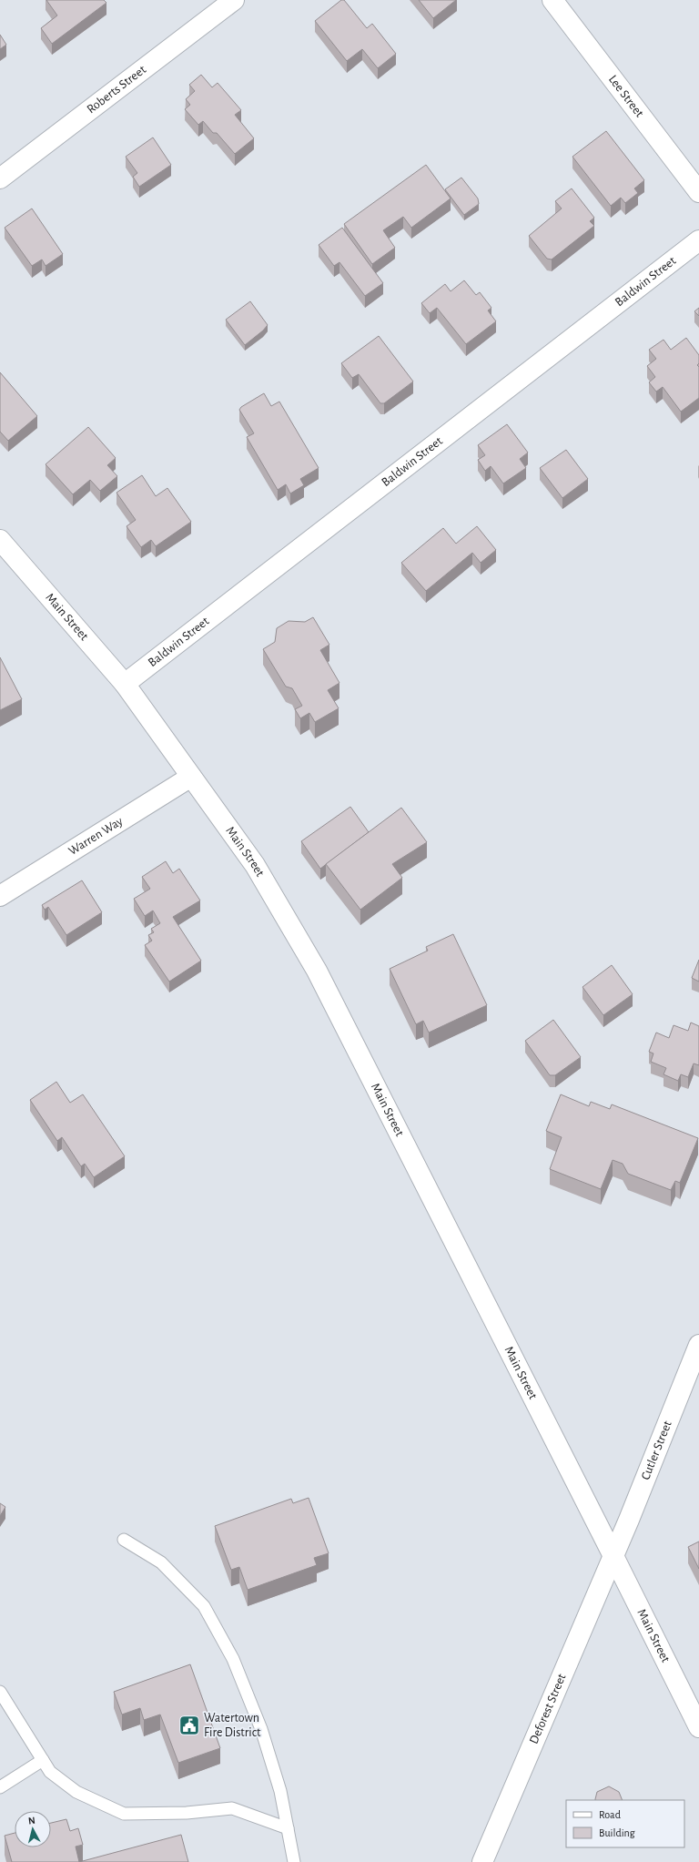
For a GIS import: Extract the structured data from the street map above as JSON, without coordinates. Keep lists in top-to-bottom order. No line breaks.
{"streets":{"main road":["Roberts Street","Lee Street","Baldwin Street","Main Street","Warren Way","Cutler Street","Deforest Street"]},"crossings":[["Baldwin Street","Main Street"],["Main Street","Warren Way"],["Main Street","Cutler Street"],["Main Street","Deforest Street"],["Cutler Street","Deforest Street"]],"places":{"public building":["Watertown Fire District"]},"legend":["Road","Building"],"north":"top"}
